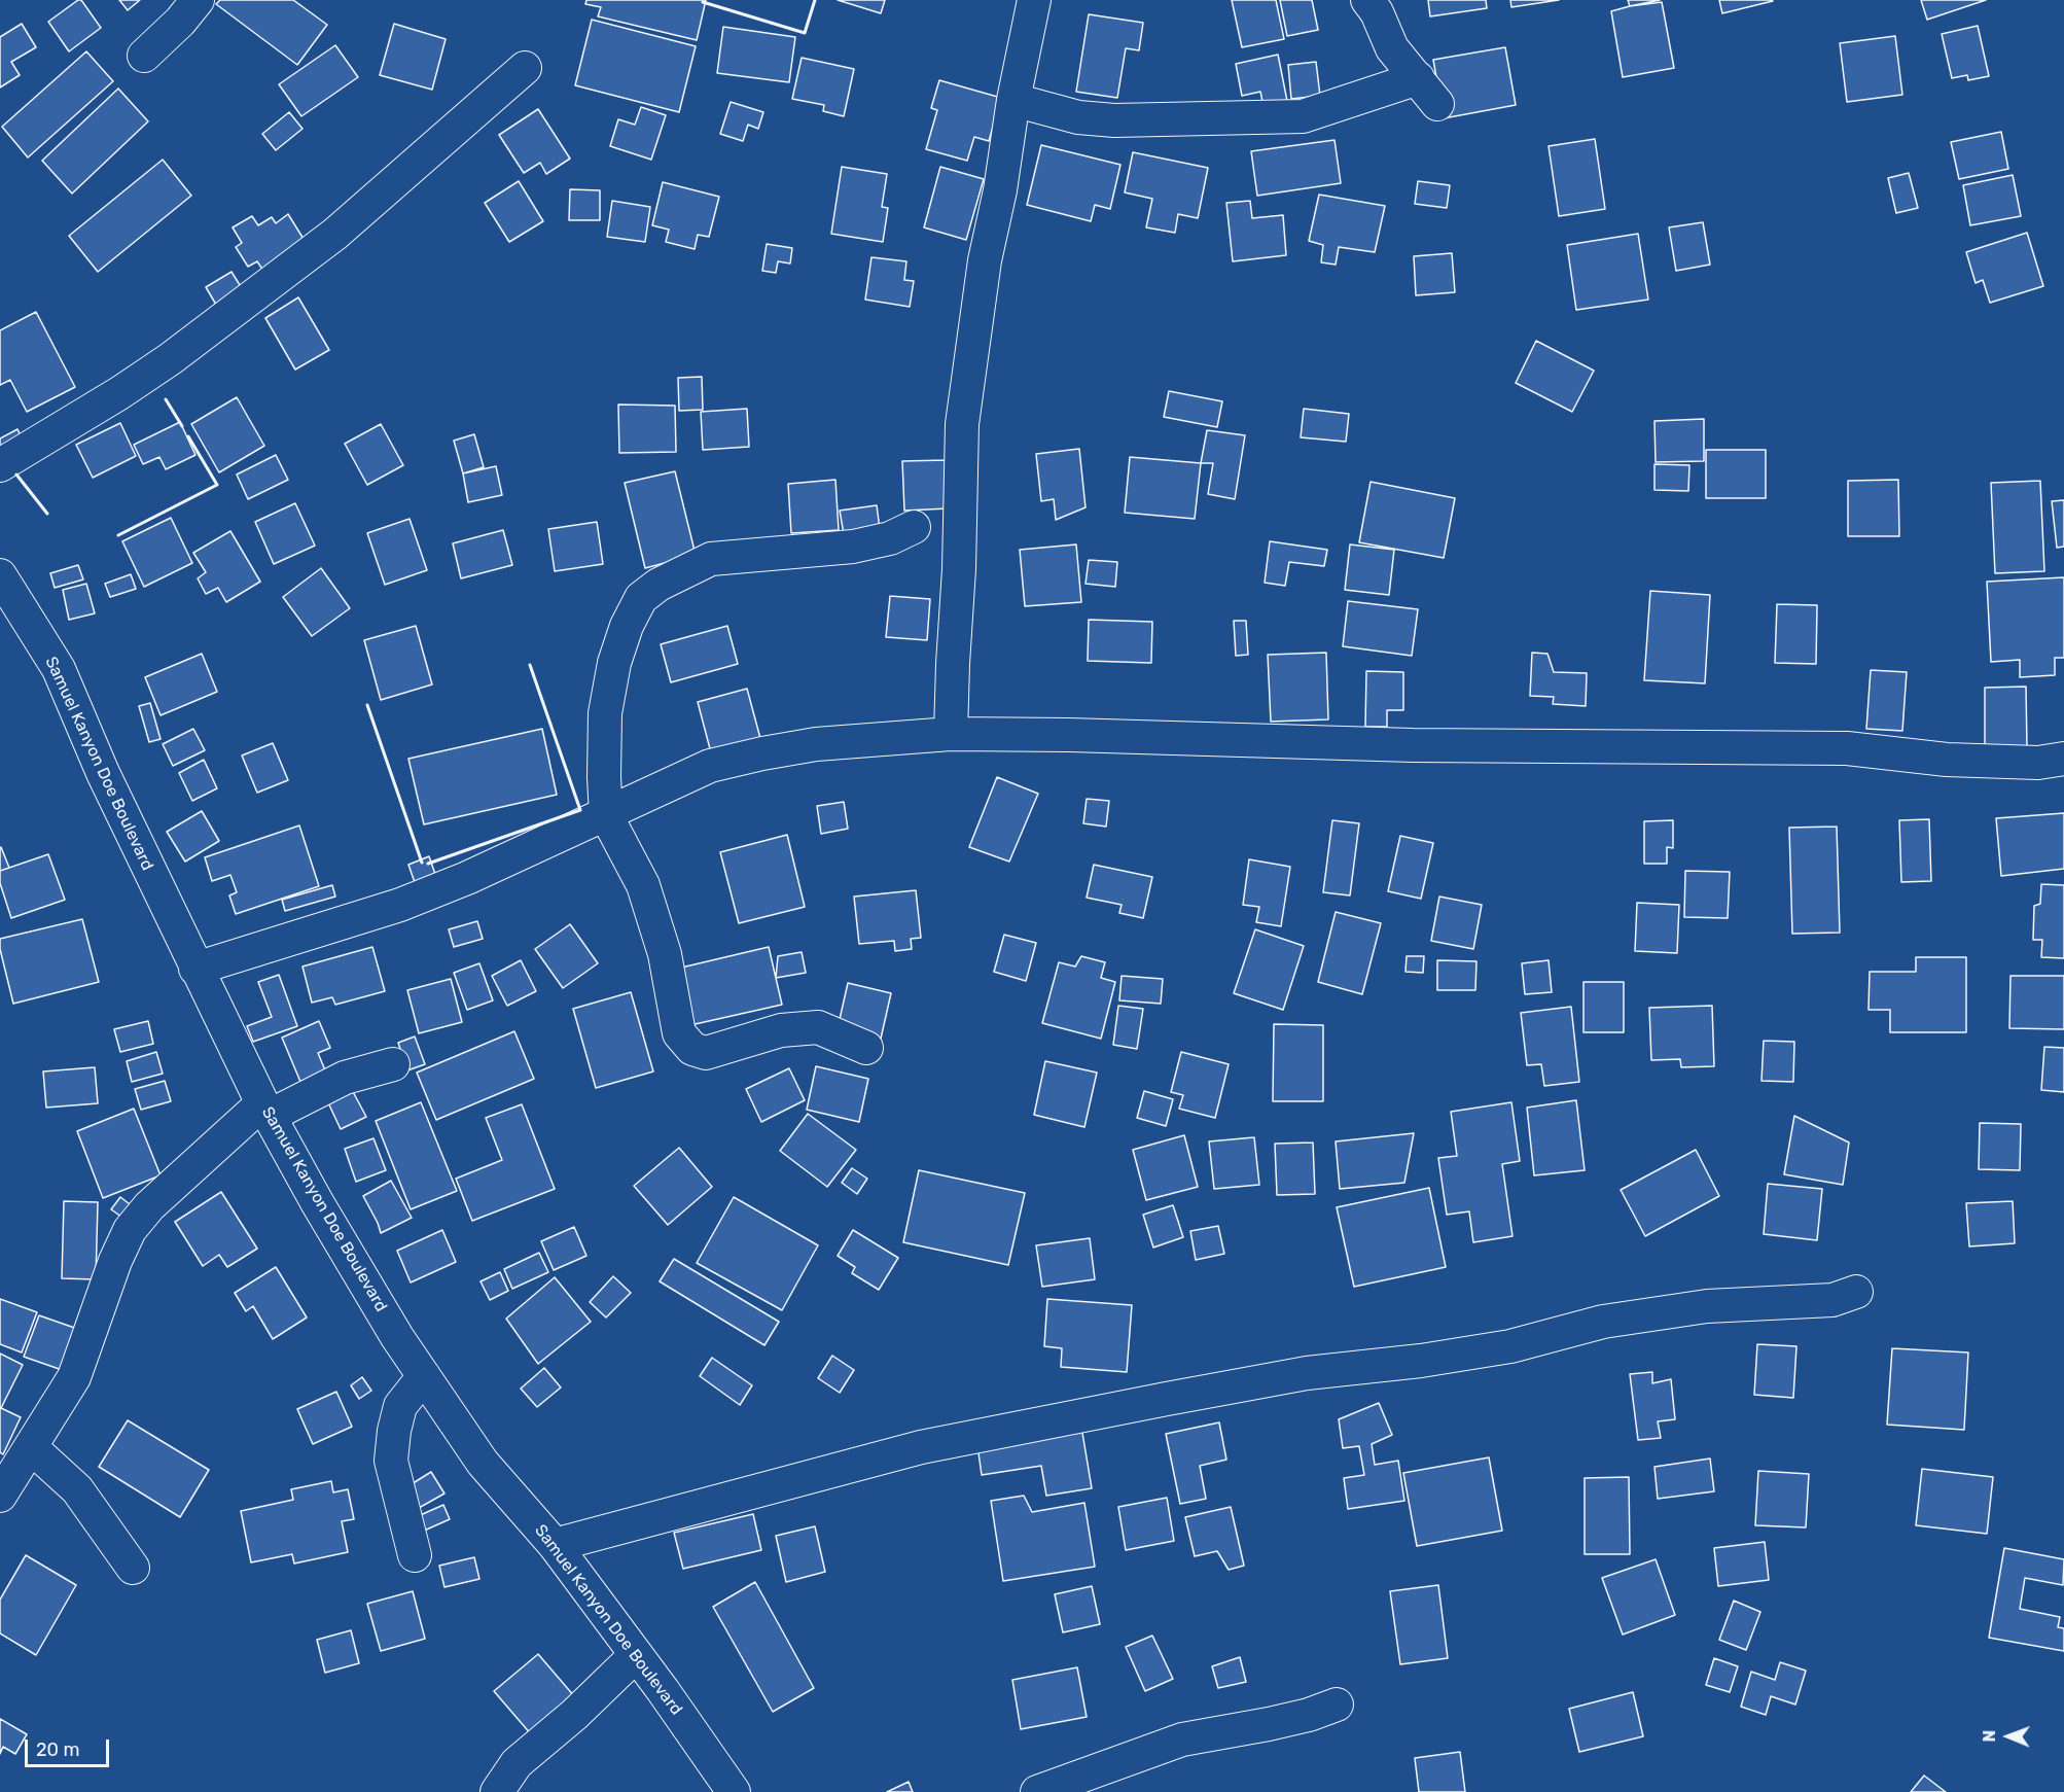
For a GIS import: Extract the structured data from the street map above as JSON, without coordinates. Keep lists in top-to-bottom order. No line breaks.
{"streets":{"street":["Samuel Kanyon Doe Boulevard"]},"scale_bar":"20 m","north":"left"}
